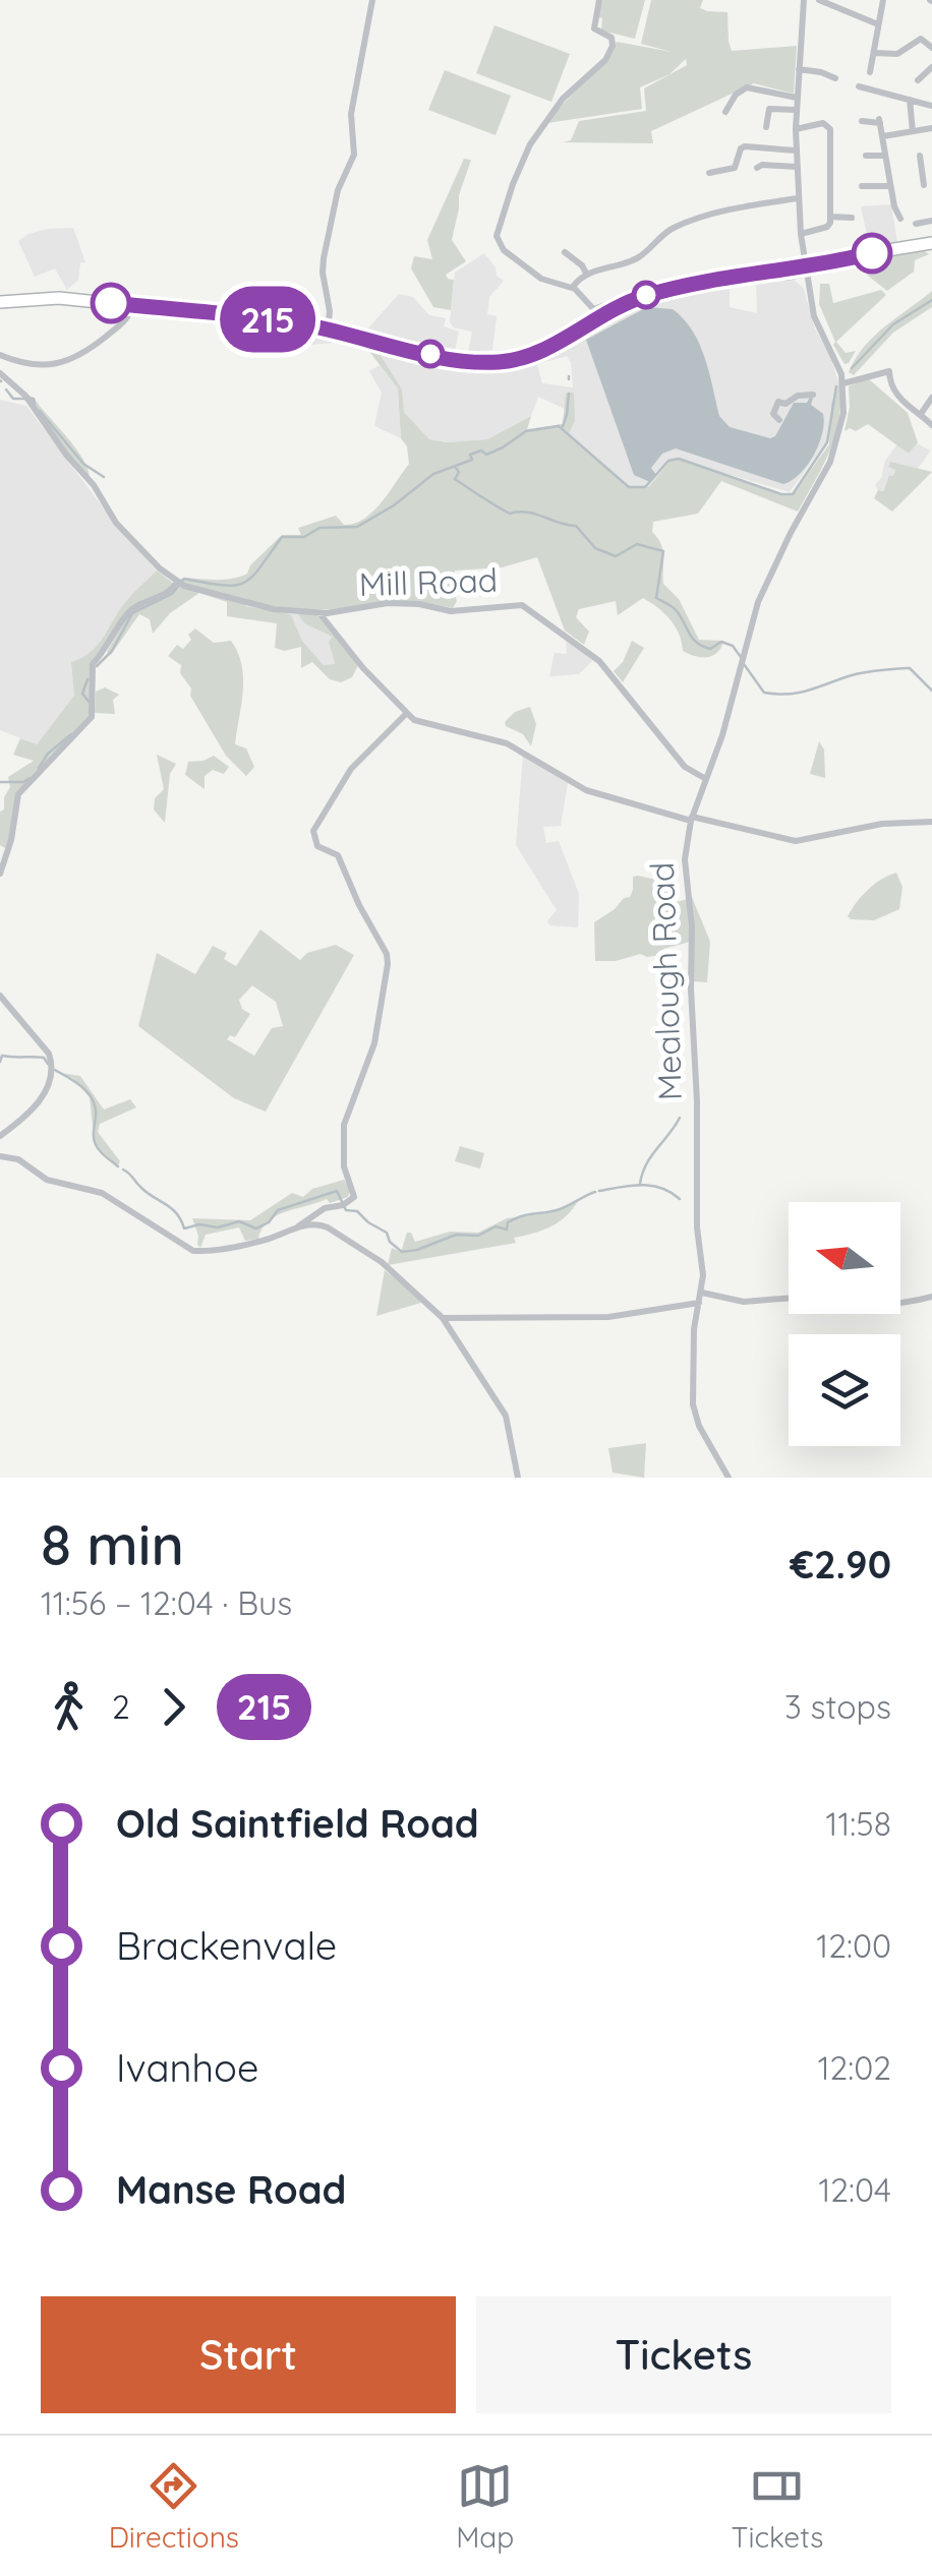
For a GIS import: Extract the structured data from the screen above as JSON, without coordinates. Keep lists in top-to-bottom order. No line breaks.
{"streets":{"street":["Mill Road","Mealough Road"]},"crossings":[["Mill Road","Mealough Road"]],"lines":["bus line 215"],"north":"left","page":{"on_map":"215","heading":["8 min","11:56 – 12:04 · Bus","€2.90"],"legs":["2","215","3 stops"],"list":[{"name":"Old Saintfield Road","value":"11:58"},{"name":"Brackenvale","value":"12:00"},{"name":"Ivanhoe","value":"12:02"},{"name":"Manse Road","value":"12:04"}],"buttons":["Start","Tickets"],"tabs":["Directions","Map","Tickets"]}}
